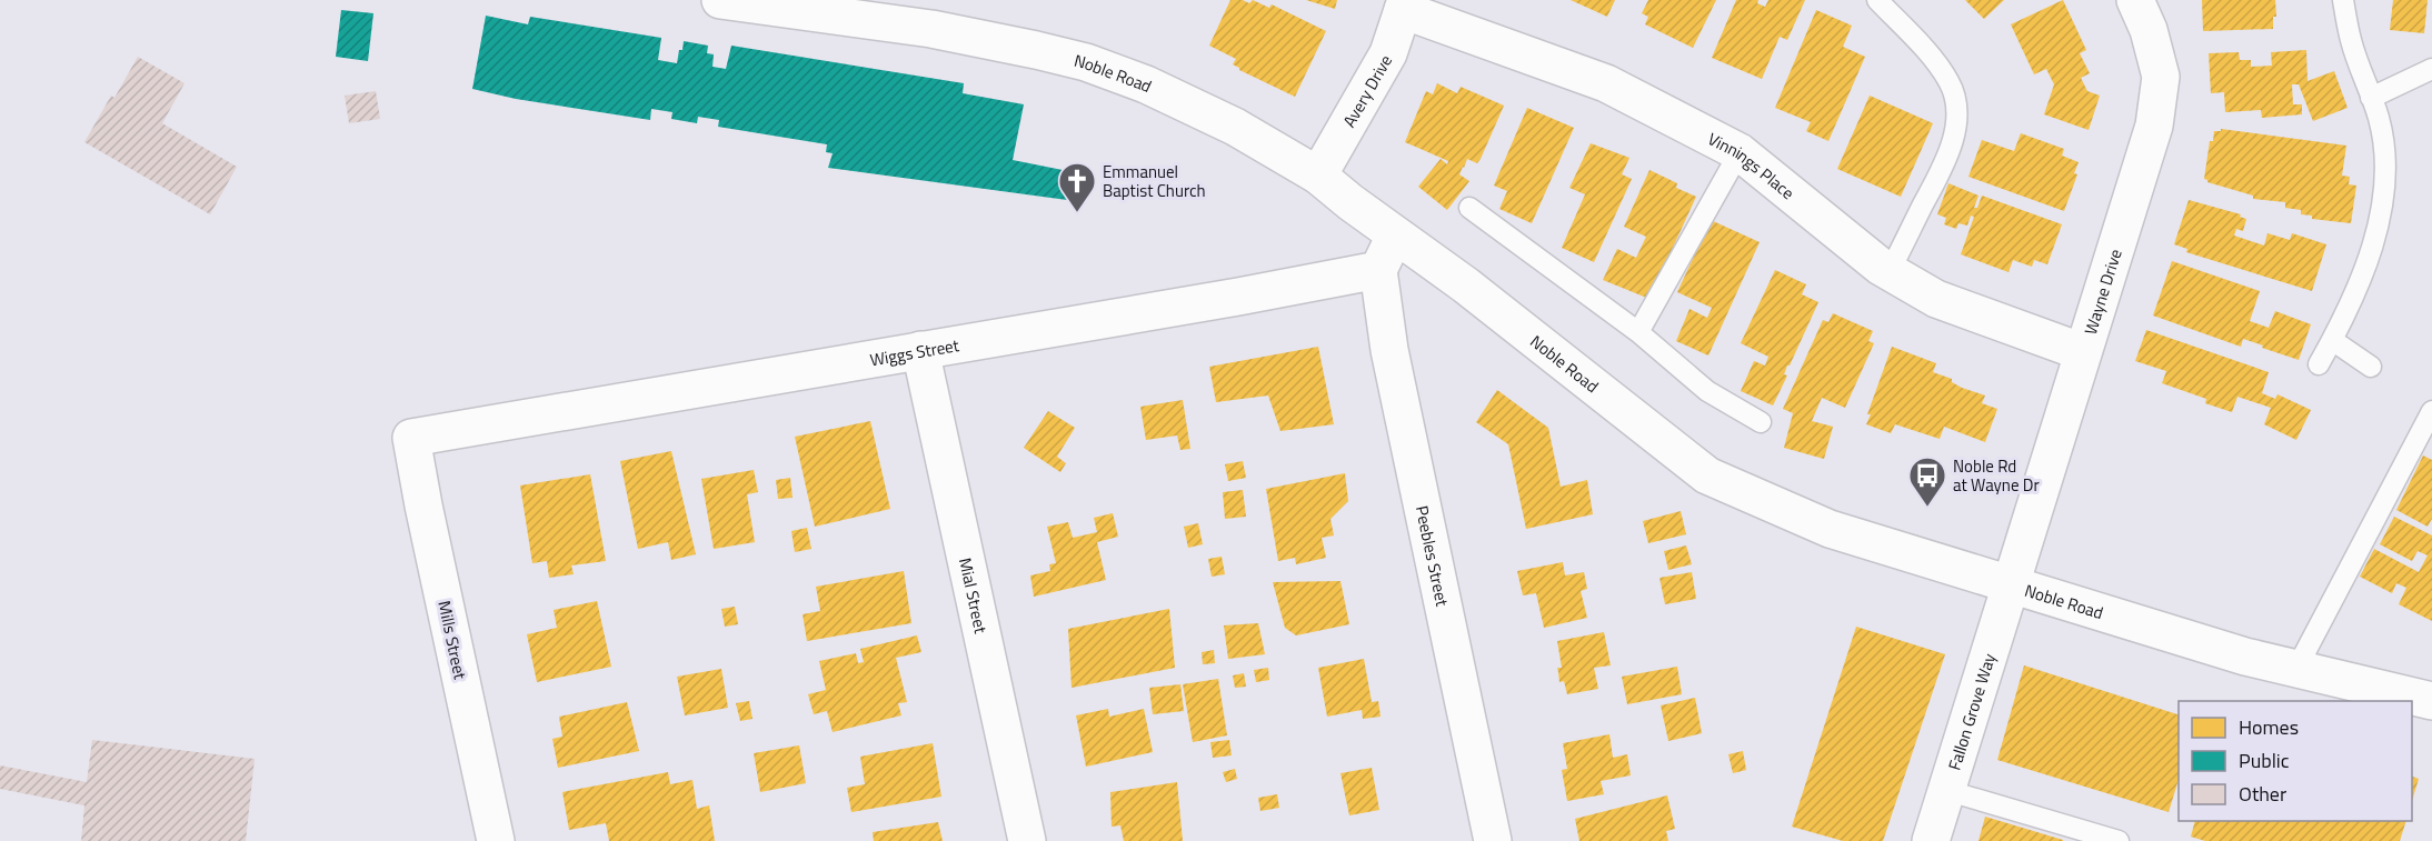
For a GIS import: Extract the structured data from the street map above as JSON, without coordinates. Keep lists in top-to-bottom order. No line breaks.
{"streets":{"street":["Noble Road","Avery Drive","Vinnings Place","Wayne Drive","Wiggs Street","Peebles Street","Mial Street","Mills Street","Fallon Grove Way"]},"crossings":[["Noble Road","Avery Drive"],["Noble Road","Wayne Drive"],["Noble Road","Fallon Grove Way"],["Avery Drive","Vinnings Place"],["Vinnings Place","Wayne Drive"],["Wayne Drive","Fallon Grove Way"],["Wiggs Street","Peebles Street"],["Wiggs Street","Mial Street"],["Wiggs Street","Mills Street"]],"places":{"church":["Emmanuel Baptist Church"],"bus stop":["Noble Rd at Wayne Dr"]},"legend":["Homes","Public","Other"]}
